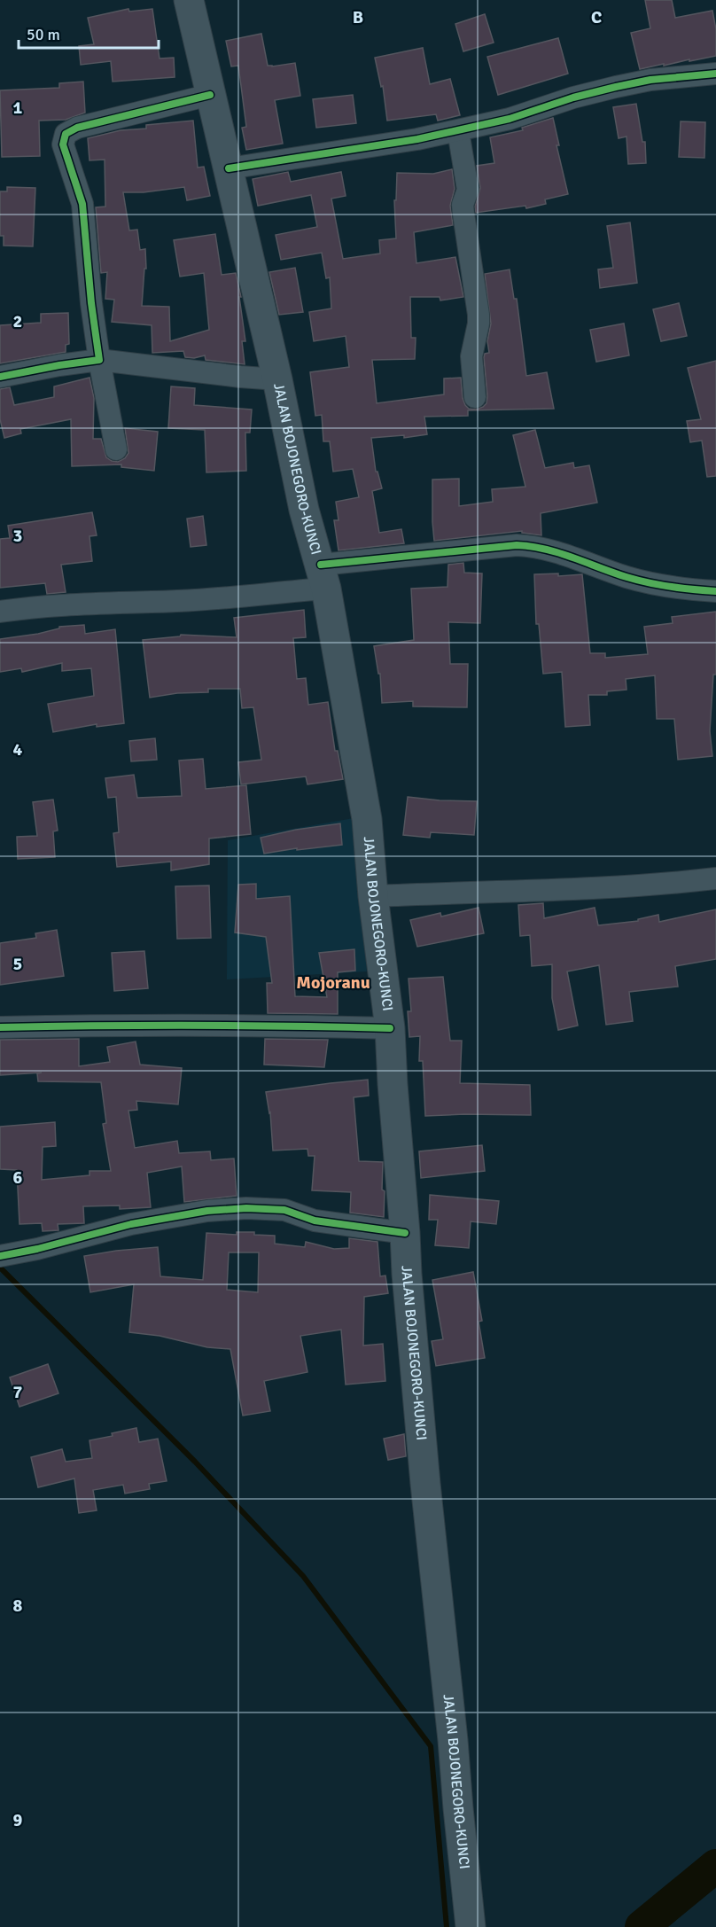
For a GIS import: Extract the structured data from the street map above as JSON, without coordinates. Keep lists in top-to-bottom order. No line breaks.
{"streets":{"main road":["JALAN BOJONEGORO-KUNCI"]},"districts":["Mojoranu"],"scale_bar":"50 m","grid":{"columns":["B","C"],"rows":["1","2","3","4","5","6","7","8","9"]}}
